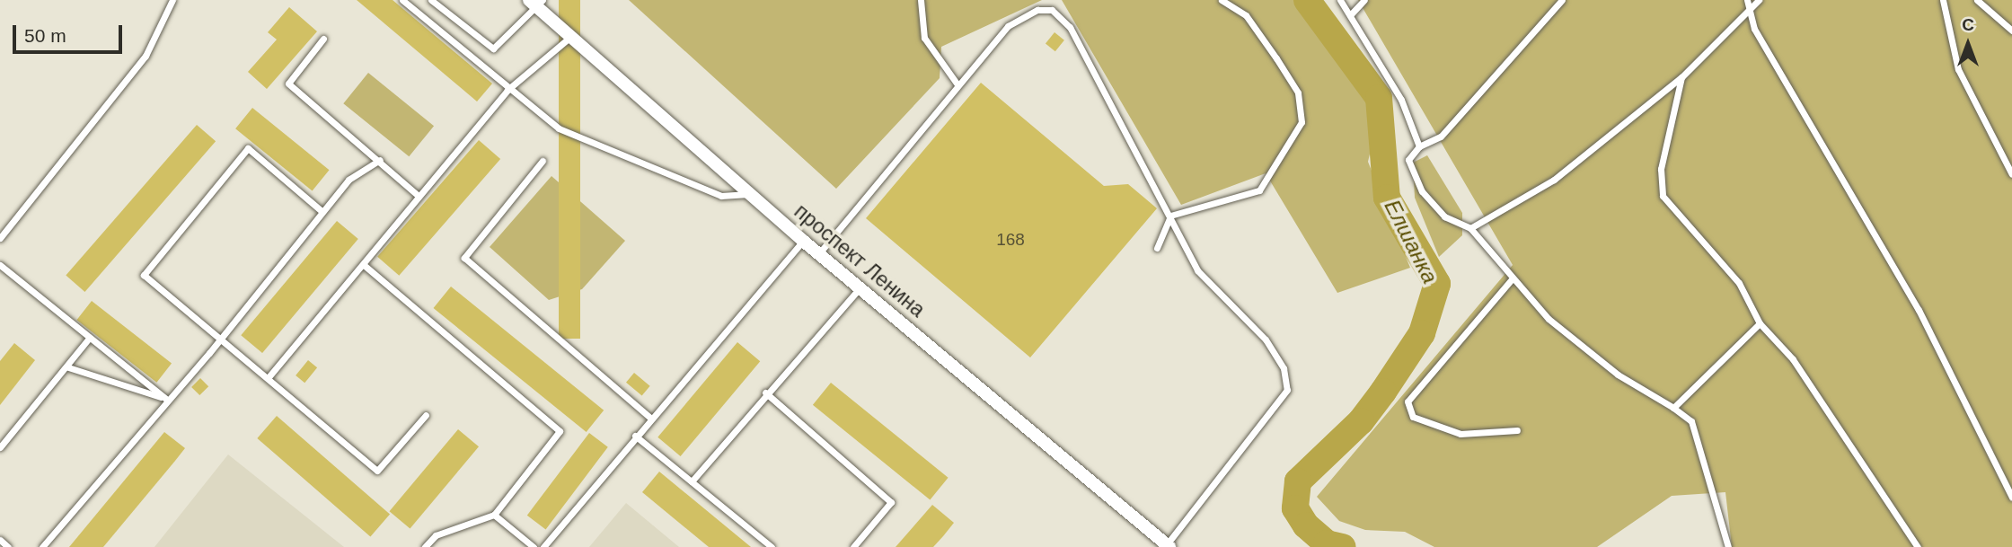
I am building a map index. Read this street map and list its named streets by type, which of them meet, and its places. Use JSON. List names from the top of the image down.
{
  "streets": {
    "street": ["проспект Ленина"]
  },
  "water": ["Елшанка"],
  "house_numbers": ["168"],
  "scale_bar": "50 m",
  "north": "top"
}
